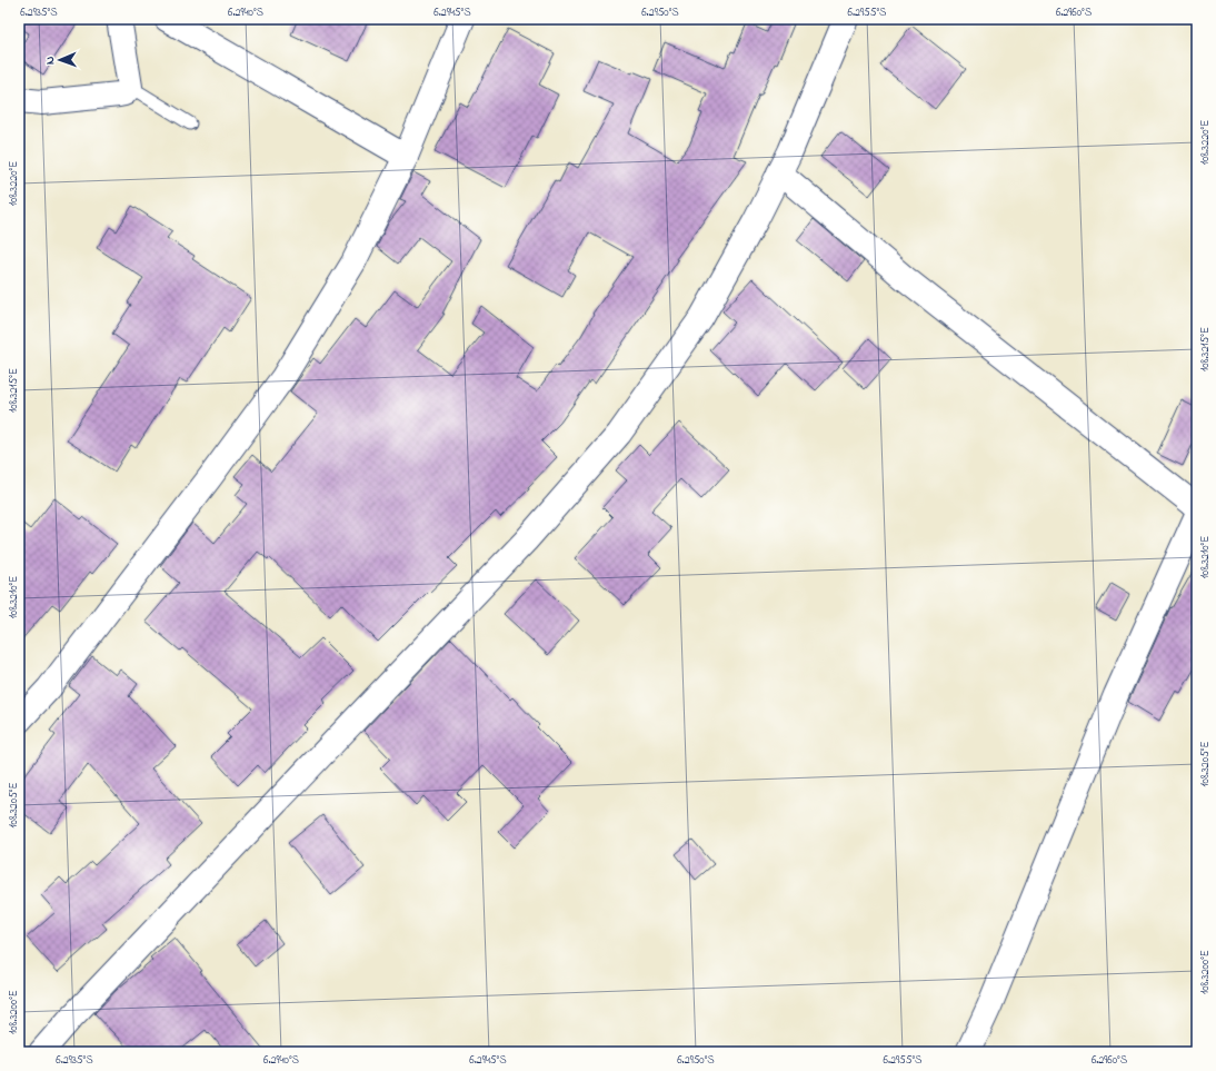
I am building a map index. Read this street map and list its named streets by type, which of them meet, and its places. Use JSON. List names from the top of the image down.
{
  "north": "left",
  "coordinates": [
    "6.2935°S",
    "6.2940°S",
    "6.2945°S",
    "6.2950°S",
    "6.2955°S",
    "6.2960°S",
    "108.3220°E",
    "108.3215°E",
    "108.3210°E",
    "108.3205°E",
    "108.3200°E"
  ]
}
